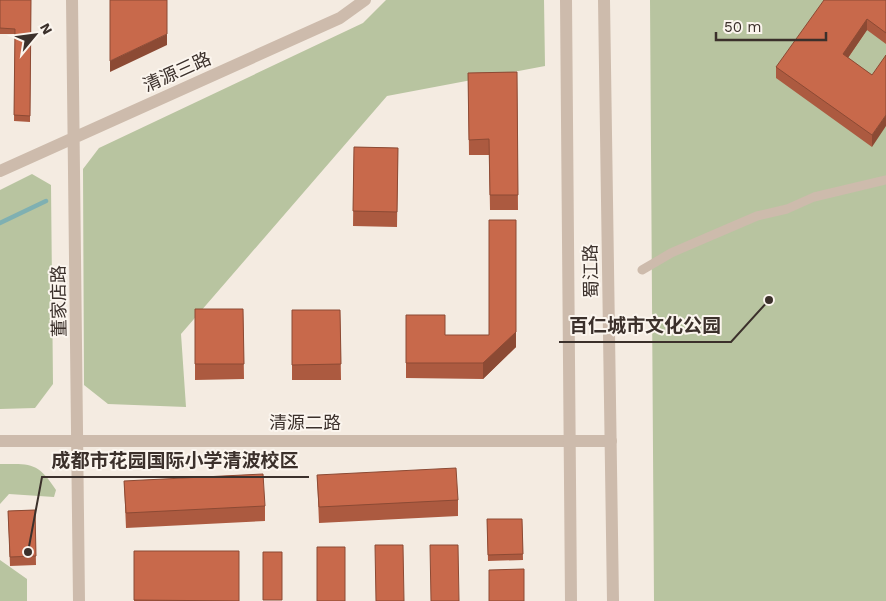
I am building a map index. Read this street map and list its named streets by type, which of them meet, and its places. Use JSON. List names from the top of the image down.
{
  "streets": {
    "street": [
      "清源三路",
      "蜀江路",
      "董家店路",
      "清源二路"
    ]
  },
  "crossings": [
    ["清源三路", "董家店路"],
    ["蜀江路", "清源二路"],
    ["董家店路", "清源二路"]
  ],
  "places": ["百仁城市文化公园", "成都市花园国际小学清波校区"],
  "scale_bar": "50 m",
  "north": "top right"
}
